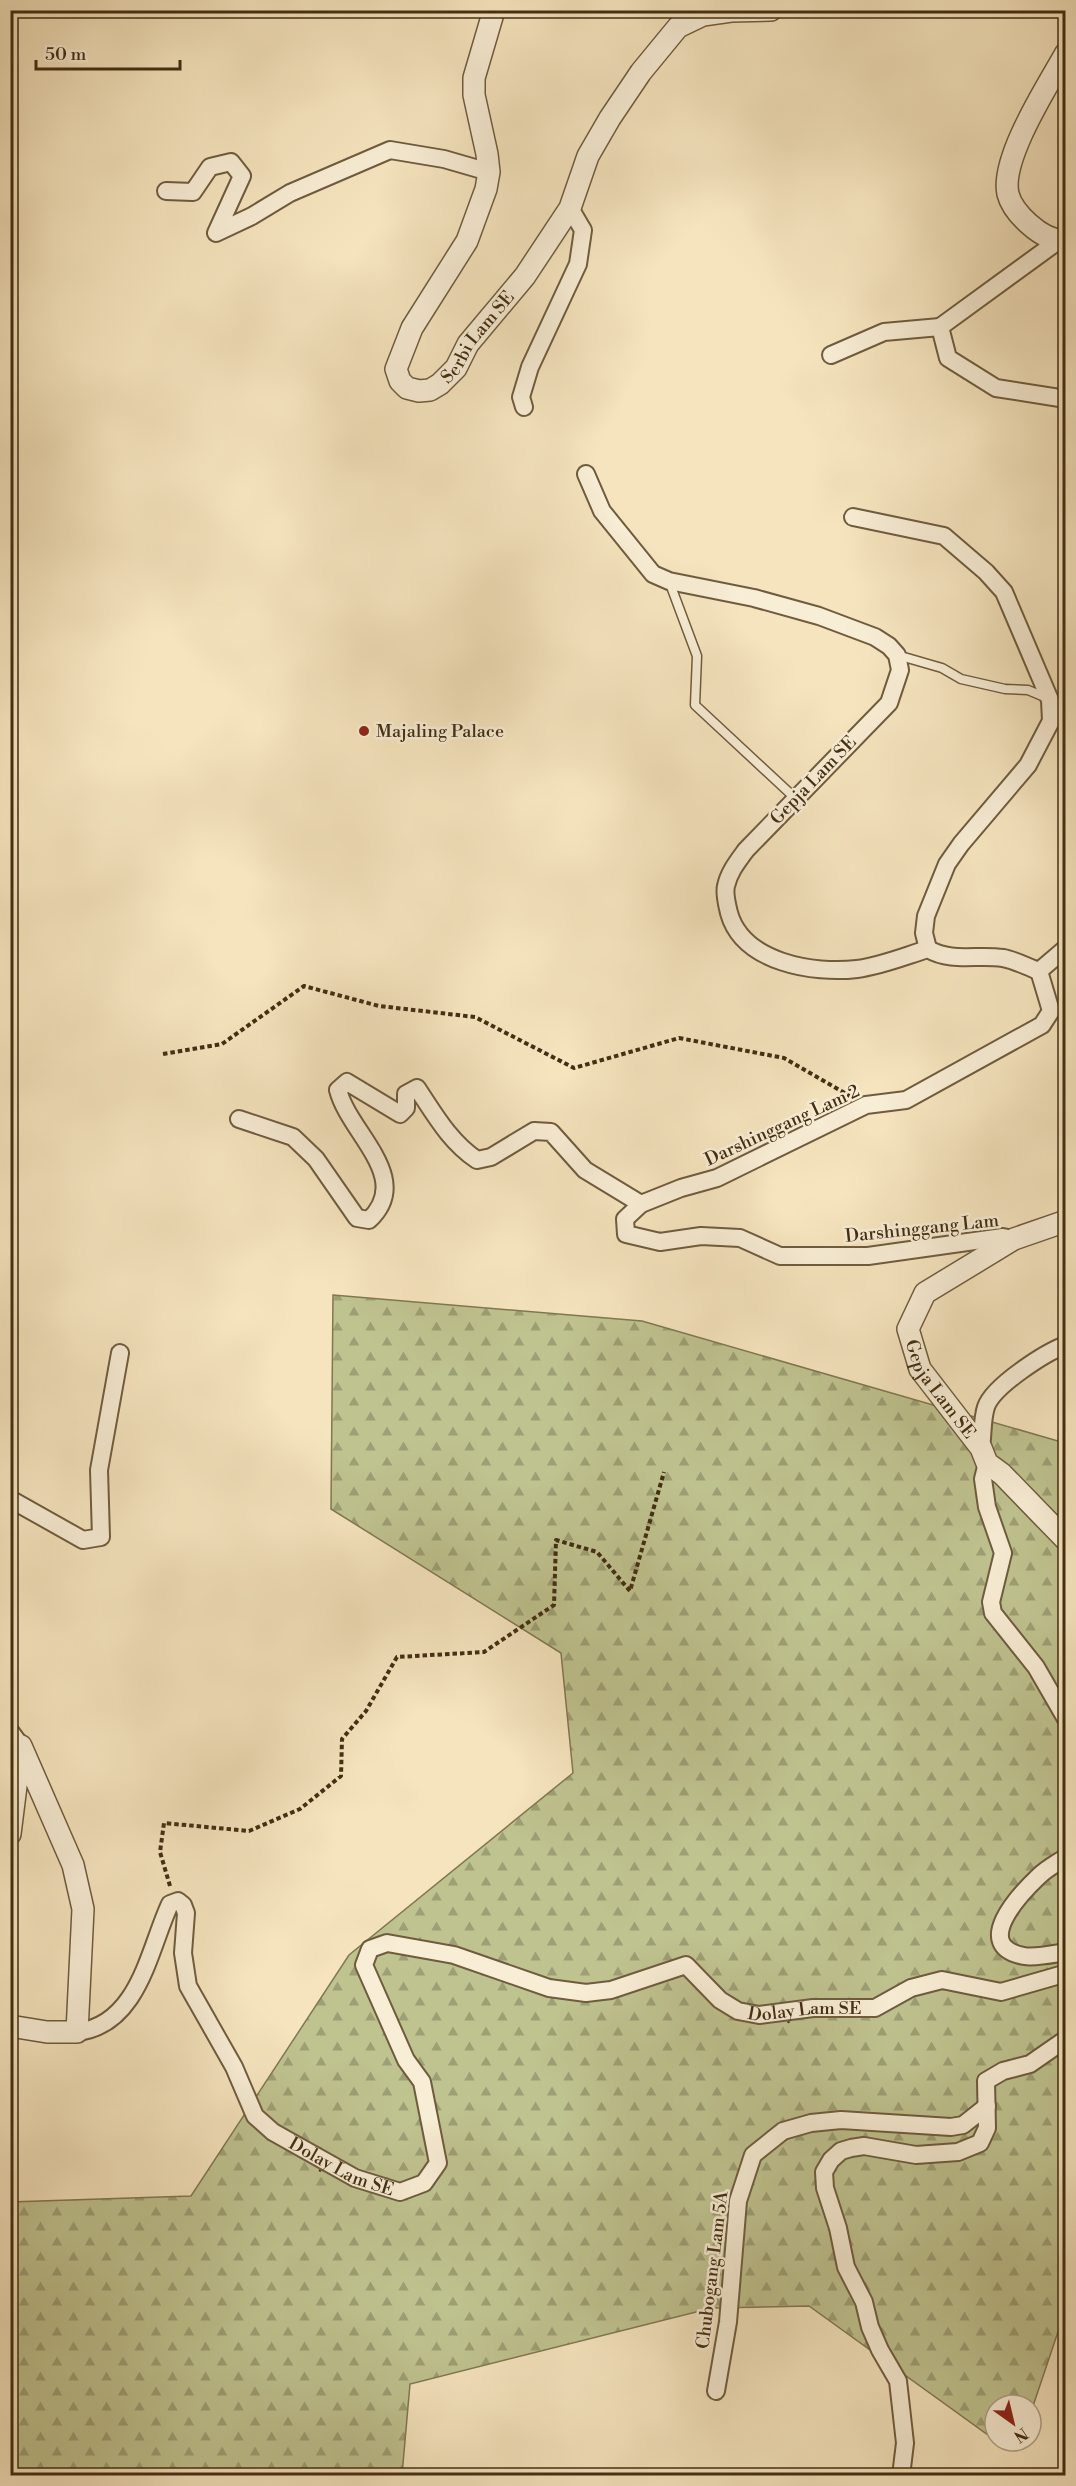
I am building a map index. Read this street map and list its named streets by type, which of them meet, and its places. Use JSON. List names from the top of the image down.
{
  "streets": {
    "street": [
      "Serbi Lam SE",
      "Gepja Lam SE",
      "Darshinggang Lam 2",
      "Darshinggang Lam",
      "Dolay Lam SE",
      "Chubogang Lam 5A"
    ]
  },
  "crossings": [
    ["Gepja Lam SE", "Darshinggang Lam"],
    ["Darshinggang Lam 2", "Darshinggang Lam"]
  ],
  "places": ["Majaling Palace"],
  "scale_bar": "50 m",
  "north": "bottom right"
}
